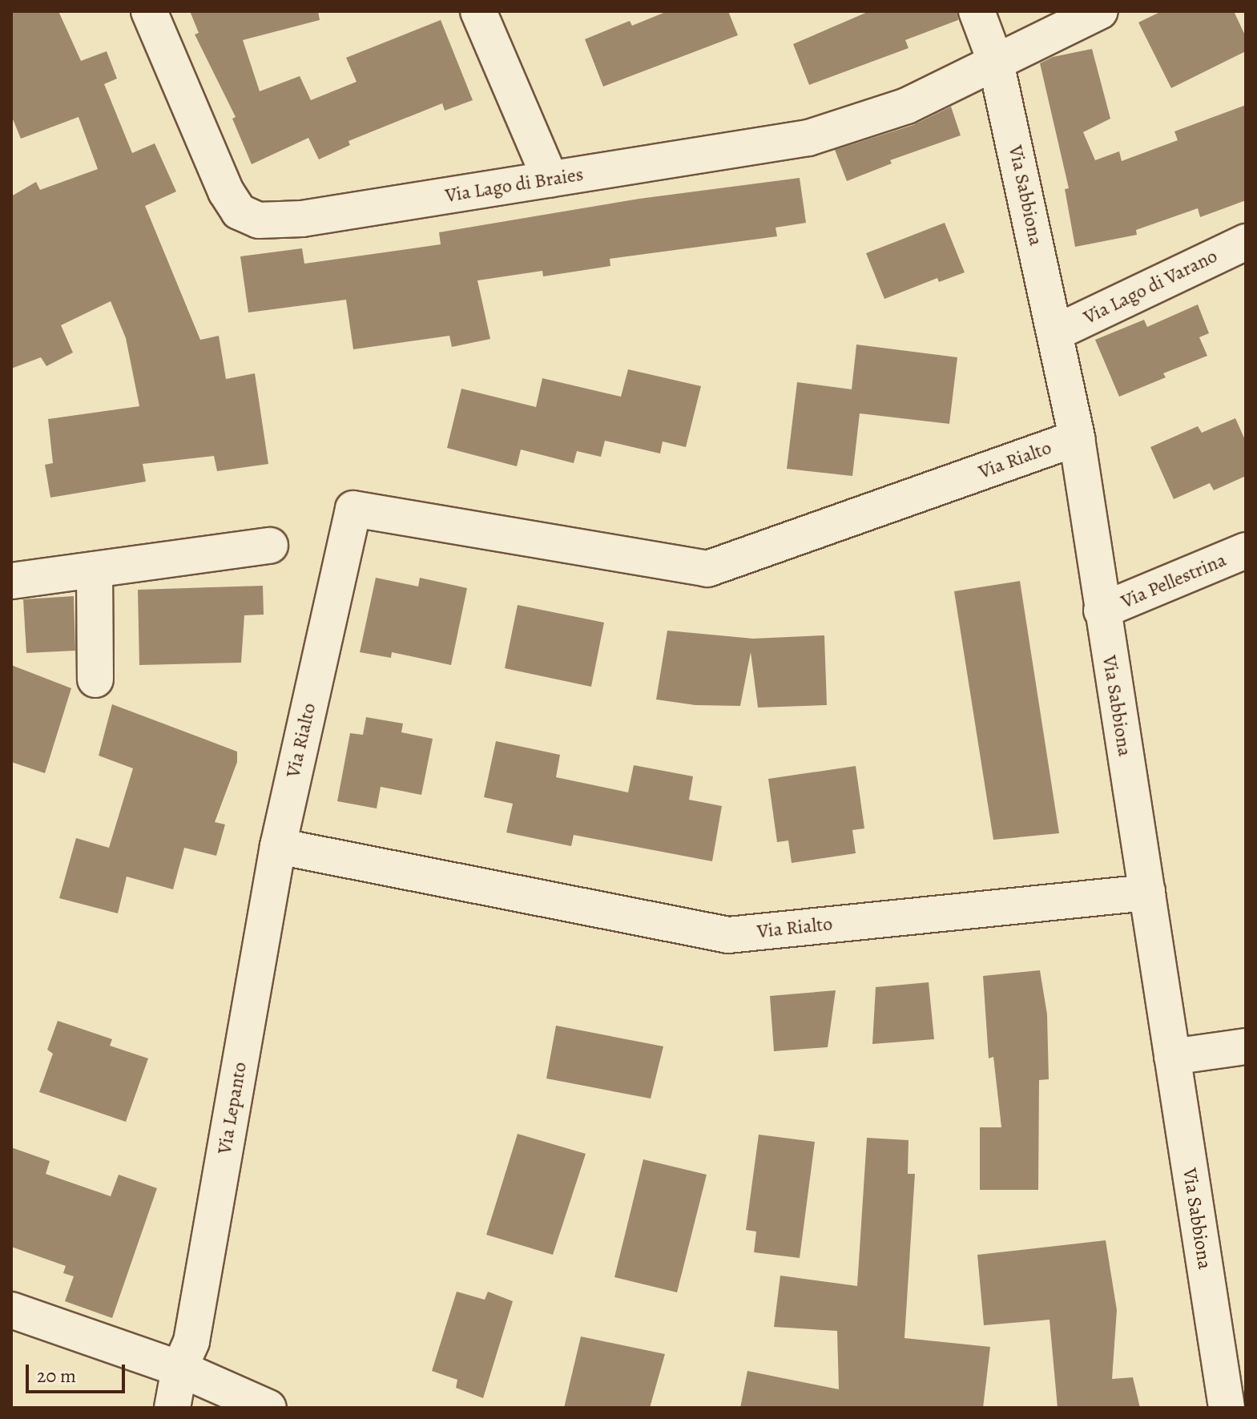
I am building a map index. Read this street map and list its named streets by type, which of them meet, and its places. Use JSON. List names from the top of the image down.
{
  "streets": {
    "street": [
      "Via Lago di Braies",
      "Via Sabbiona",
      "Via Lago di Varano",
      "Via Rialto",
      "Via Pellestrina",
      "Via Lepanto"
    ]
  },
  "crossings": [
    ["Via Lago di Braies", "Via Sabbiona"],
    ["Via Sabbiona", "Via Lago di Varano"],
    ["Via Sabbiona", "Via Rialto"],
    ["Via Sabbiona", "Via Pellestrina"],
    ["Via Rialto", "Via Lepanto"]
  ],
  "scale_bar": "20 m"
}
